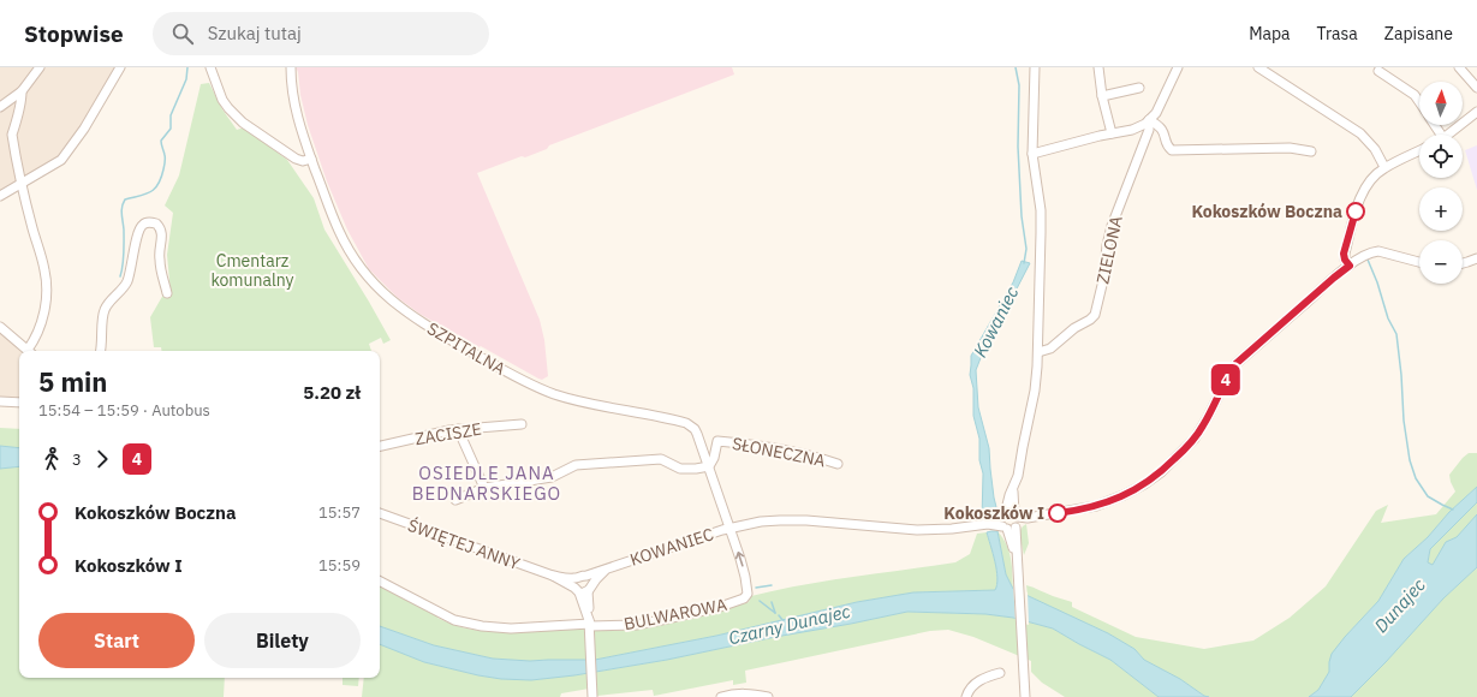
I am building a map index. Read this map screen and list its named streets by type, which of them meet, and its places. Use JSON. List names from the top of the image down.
{
  "streets": {
    "street": [
      "ZIELONA",
      "SZPITALNA",
      "ZACISZE",
      "SŁONECZNA",
      "ŚWIĘTEJ ANNY",
      "KOWANIEC",
      "BULWAROWA"
    ]
  },
  "crossings": [
    ["SZPITALNA", "SŁONECZNA"],
    ["SZPITALNA", "KOWANIEC"],
    ["SZPITALNA", "BULWAROWA"],
    ["ŚWIĘTEJ ANNY", "KOWANIEC"],
    ["KOWANIEC", "BULWAROWA"]
  ],
  "districts": ["OSIEDLE JANA BEDNARSKIEGO"],
  "water": ["Kowaniec", "Dunajec", "Czarny Dunajec"],
  "parks": ["Cmentarz komunalny"],
  "places": ["Kokoszków Boczna", "Kokoszków I"],
  "lines": ["bus line 4"],
  "north": "top",
  "page": {
    "header": "Stopwise",
    "search": "Szukaj tutaj",
    "nav": ["Mapa", "Trasa", "Zapisane"],
    "on_map": "4",
    "map_buttons": ["+", "−"],
    "heading": ["5 min", "15:54 – 15:59 · Autobus", "5.20 zł"],
    "legs": ["3", "4"],
    "list": [
      {
        "name": "Kokoszków Boczna",
        "value": "15:57"
      },
      {
        "name": "Kokoszków I",
        "value": "15:59"
      }
    ],
    "buttons": ["Start", "Bilety"]
  }
}
